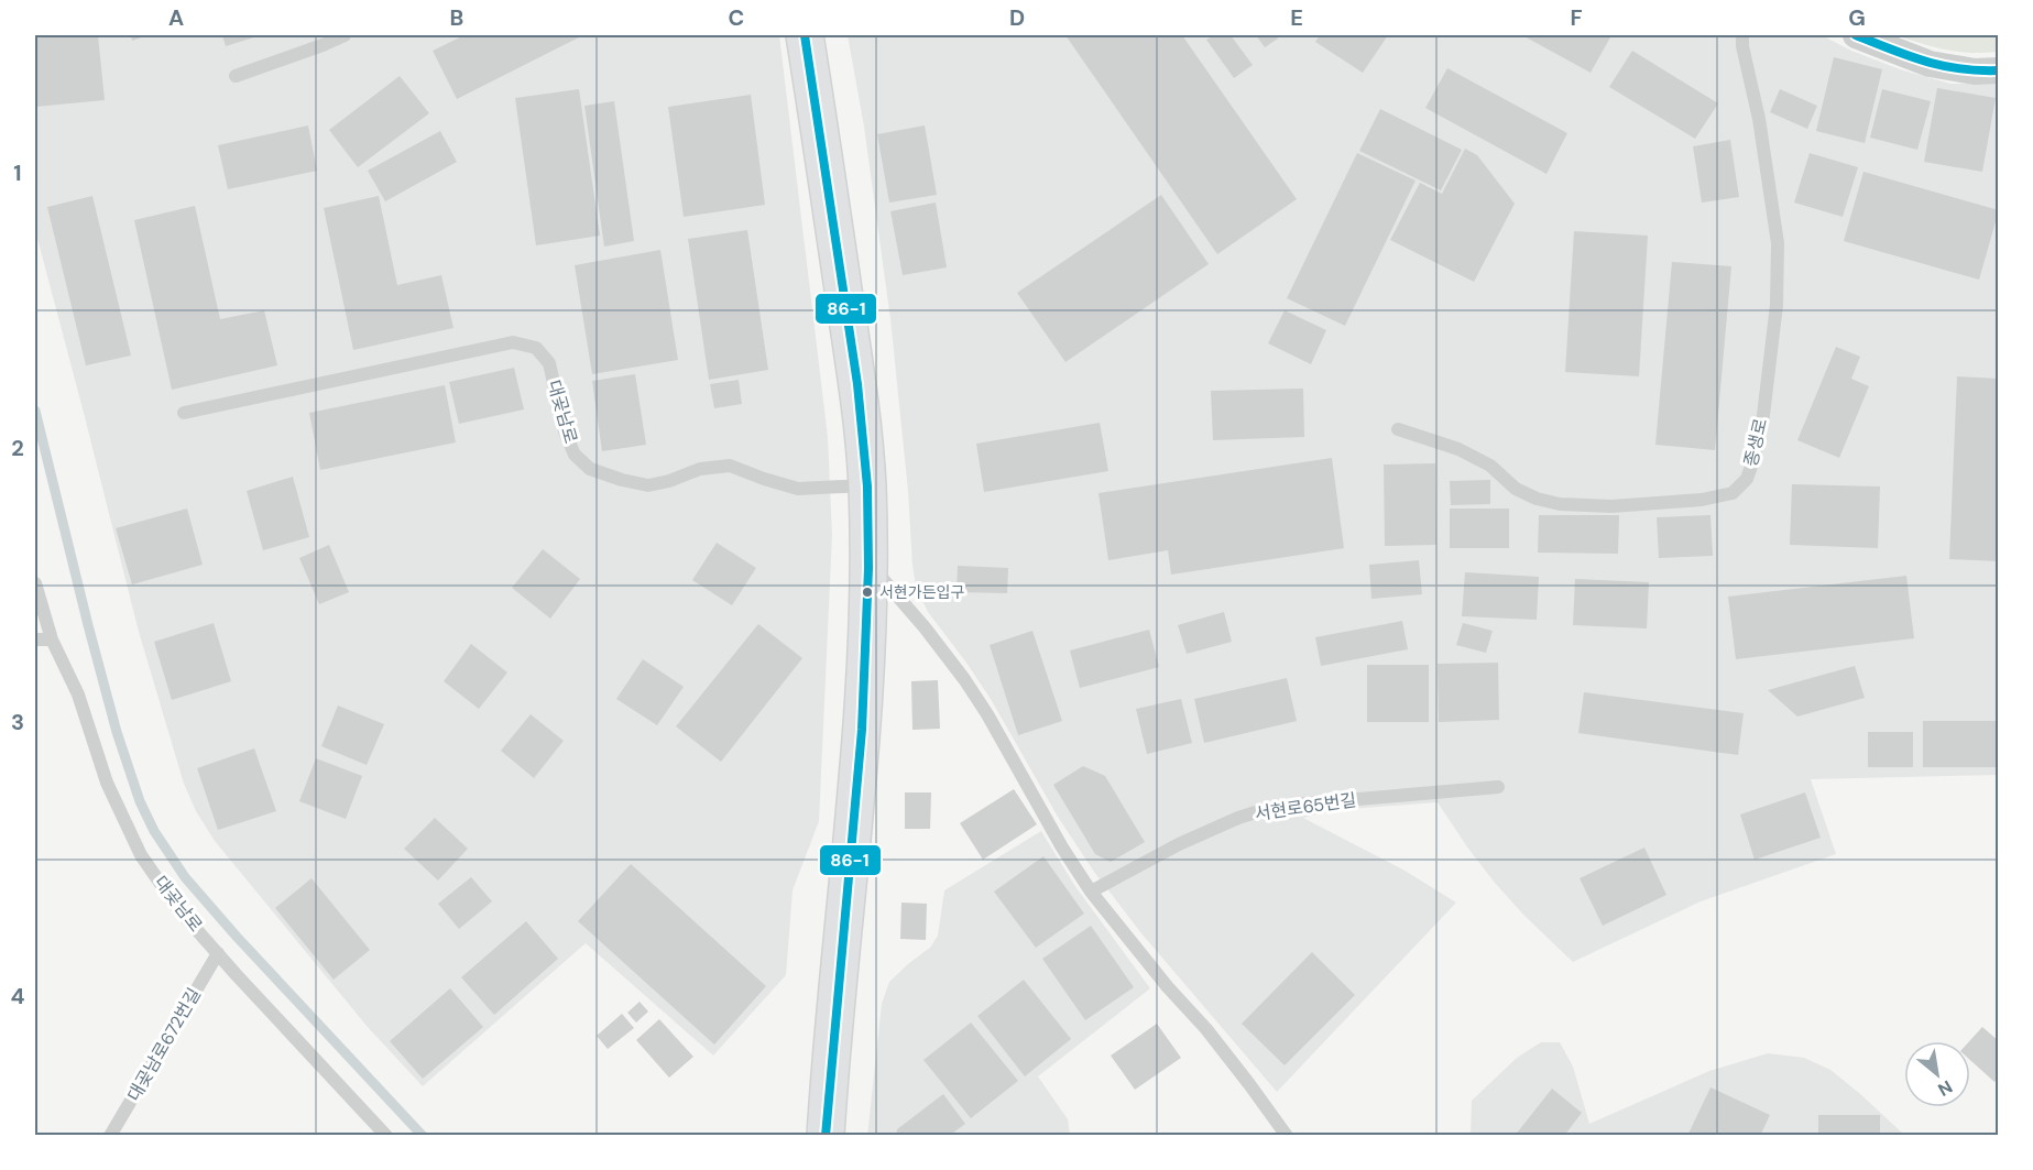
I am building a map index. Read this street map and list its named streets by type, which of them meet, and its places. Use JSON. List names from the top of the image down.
{
  "streets": {
    "lane": [
      "대곶남로",
      "종생로",
      "서현로65번길",
      "대곶남로672번길"
    ]
  },
  "crossings": [
    ["대곶남로", "대곶남로672번길"]
  ],
  "places": ["서현가든입구"],
  "lines": ["transit line 86-1"],
  "north": "bottom right",
  "grid": {
    "columns": [
      "A",
      "B",
      "C",
      "D",
      "E",
      "F",
      "G"
    ],
    "rows": [
      "1",
      "2",
      "3",
      "4"
    ]
  }
}
